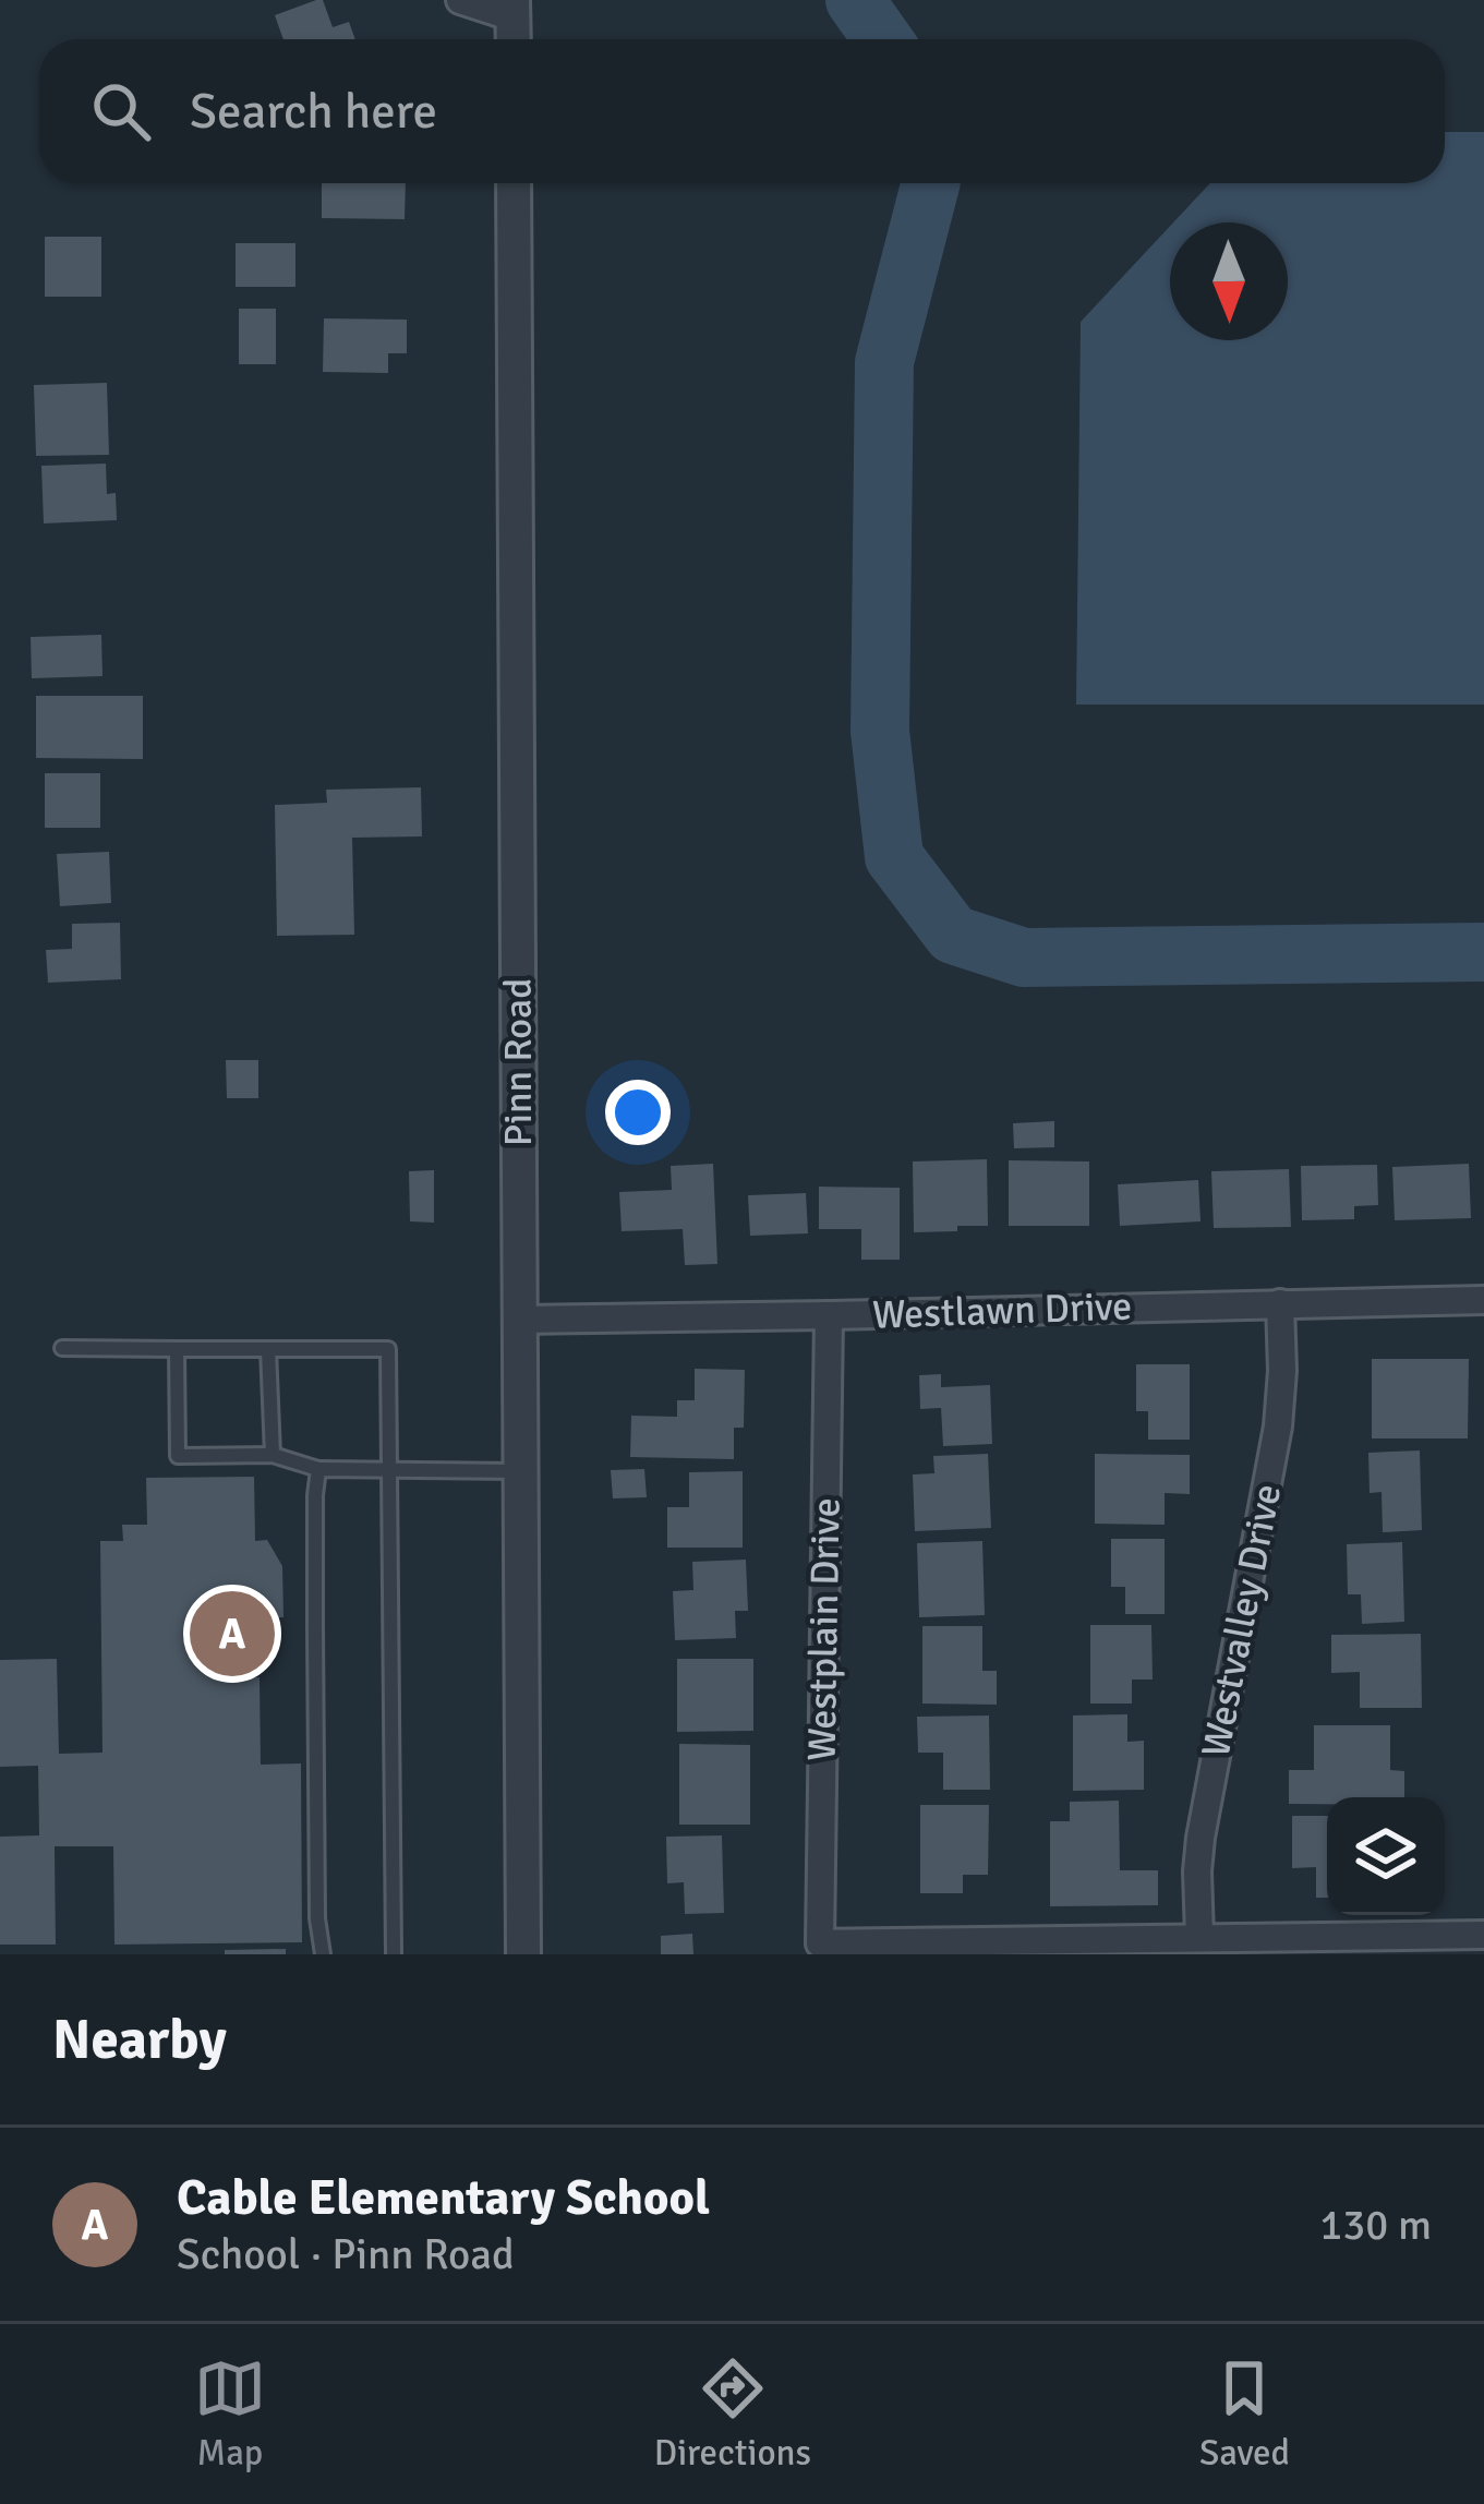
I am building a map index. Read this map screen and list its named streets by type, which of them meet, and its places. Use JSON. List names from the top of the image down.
{
  "streets": {
    "street": [
      "Pinn Road",
      "Westlawn Drive",
      "Westvalley Drive",
      "Westplain Drive"
    ]
  },
  "crossings": [
    ["Pinn Road", "Westlawn Drive"],
    ["Westlawn Drive", "Westvalley Drive"],
    ["Westlawn Drive", "Westplain Drive"],
    ["Westvalley Drive", "Westplain Drive"]
  ],
  "north": "bottom",
  "page": {
    "search": "Search here",
    "pins": "A",
    "heading": "Nearby",
    "list": [
      {
        "mark": "A",
        "name": "Cable Elementary School",
        "note": "School · Pinn Road",
        "value": "130 m"
      }
    ],
    "nav": ["Map", "Directions", "Saved"]
  }
}
